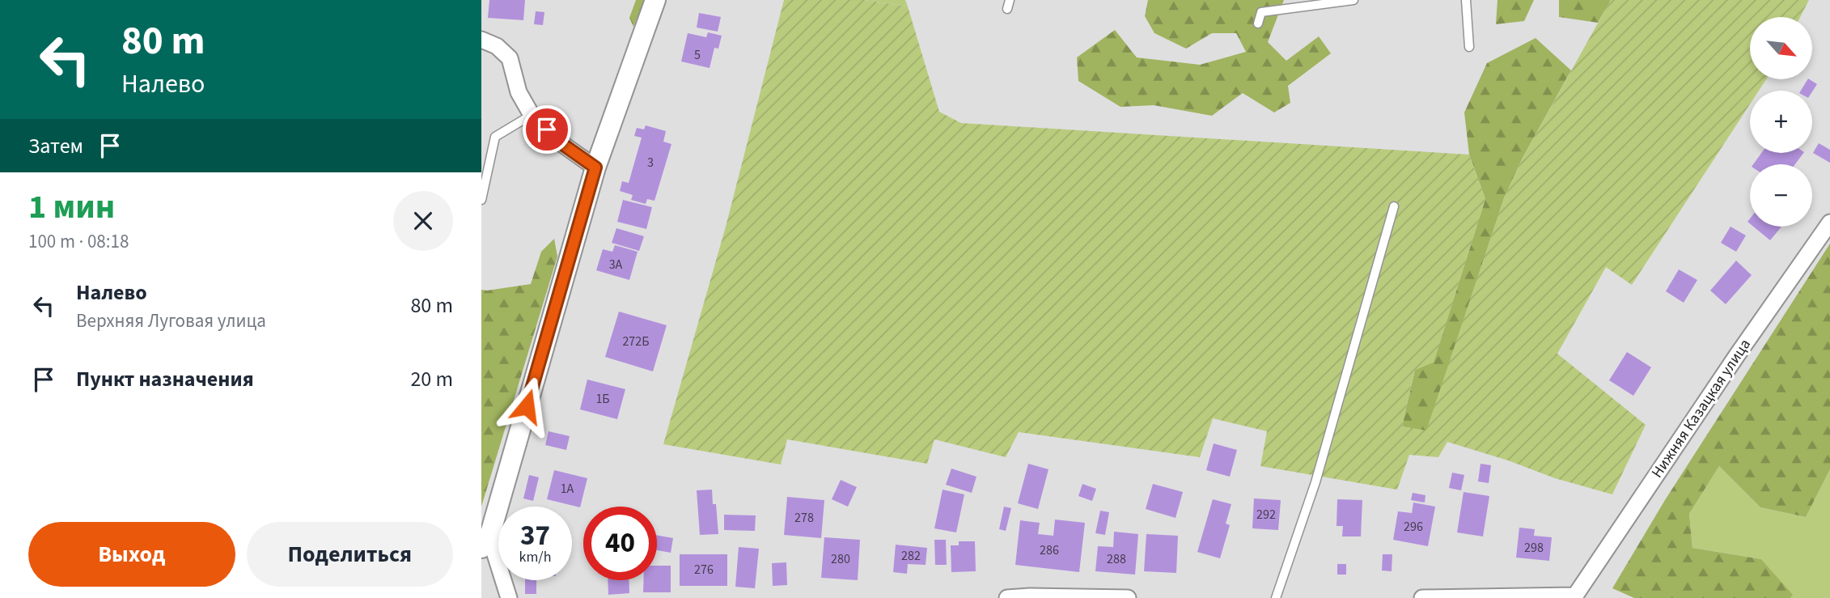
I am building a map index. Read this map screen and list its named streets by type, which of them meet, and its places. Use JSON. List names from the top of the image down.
{
  "streets": {
    "street": ["Нижняя Казацкая улица"]
  },
  "house_numbers": [
    "5",
    "3",
    "3А",
    "272Б",
    "1Б",
    "1А",
    "292",
    "278",
    "296",
    "298",
    "286",
    "282",
    "280",
    "288",
    "276"
  ],
  "north": "bottom right",
  "page": {
    "turn": ["80 m", "Налево"],
    "map_buttons": ["+", "−"],
    "then": "Затем",
    "heading": ["1 мин", "100 m · 08:18"],
    "list": [
      {
        "name": "Налево",
        "note": "Верхняя Луговая улица",
        "value": "80 m"
      },
      {
        "name": "Пункт назначения",
        "value": "20 m"
      }
    ],
    "speed": "37 km/h",
    "limit": "40",
    "buttons": ["Выход", "Поделиться"]
  }
}
